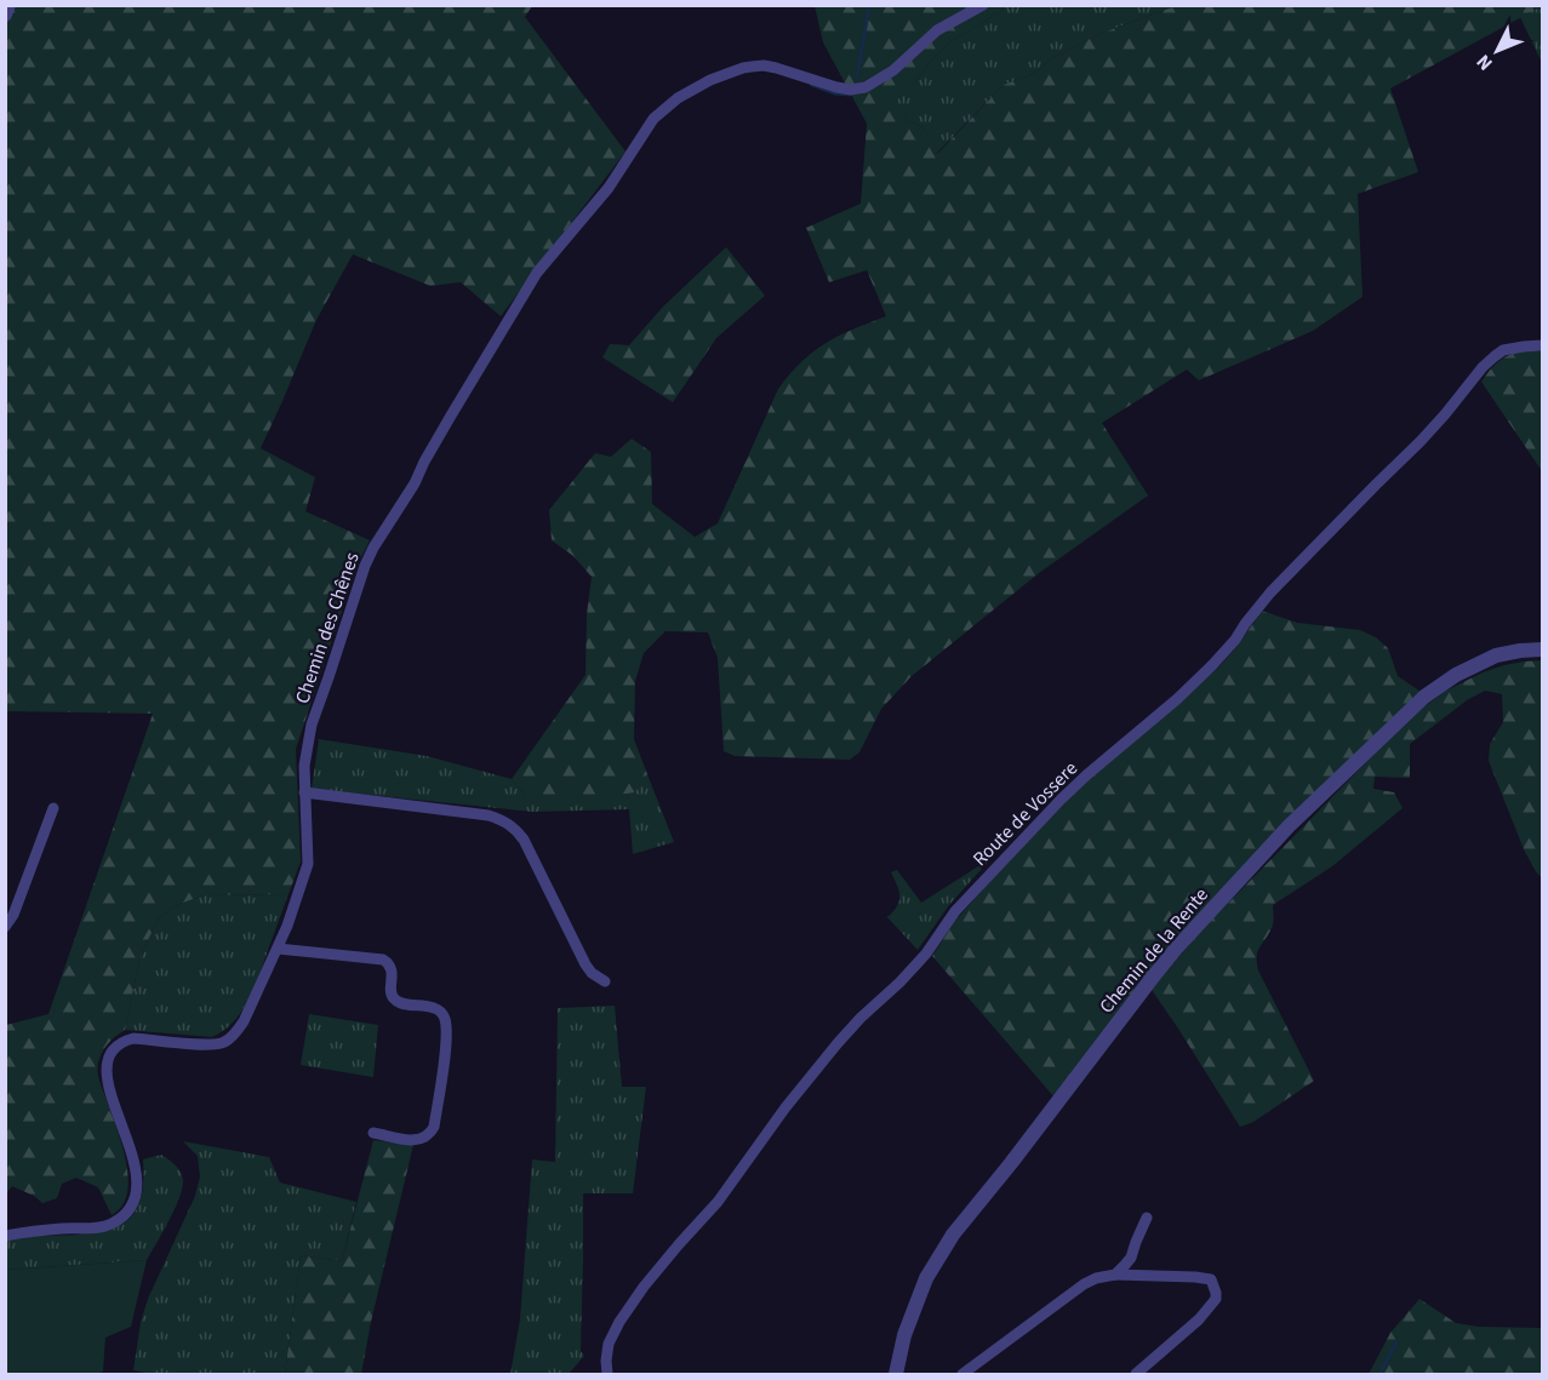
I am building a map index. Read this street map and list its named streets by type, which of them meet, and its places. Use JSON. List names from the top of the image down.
{
  "streets": {
    "street": ["Chemin des Chênes", "Route de Vossere", "Chemin de la Rente"]
  },
  "north": "bottom left"
}
